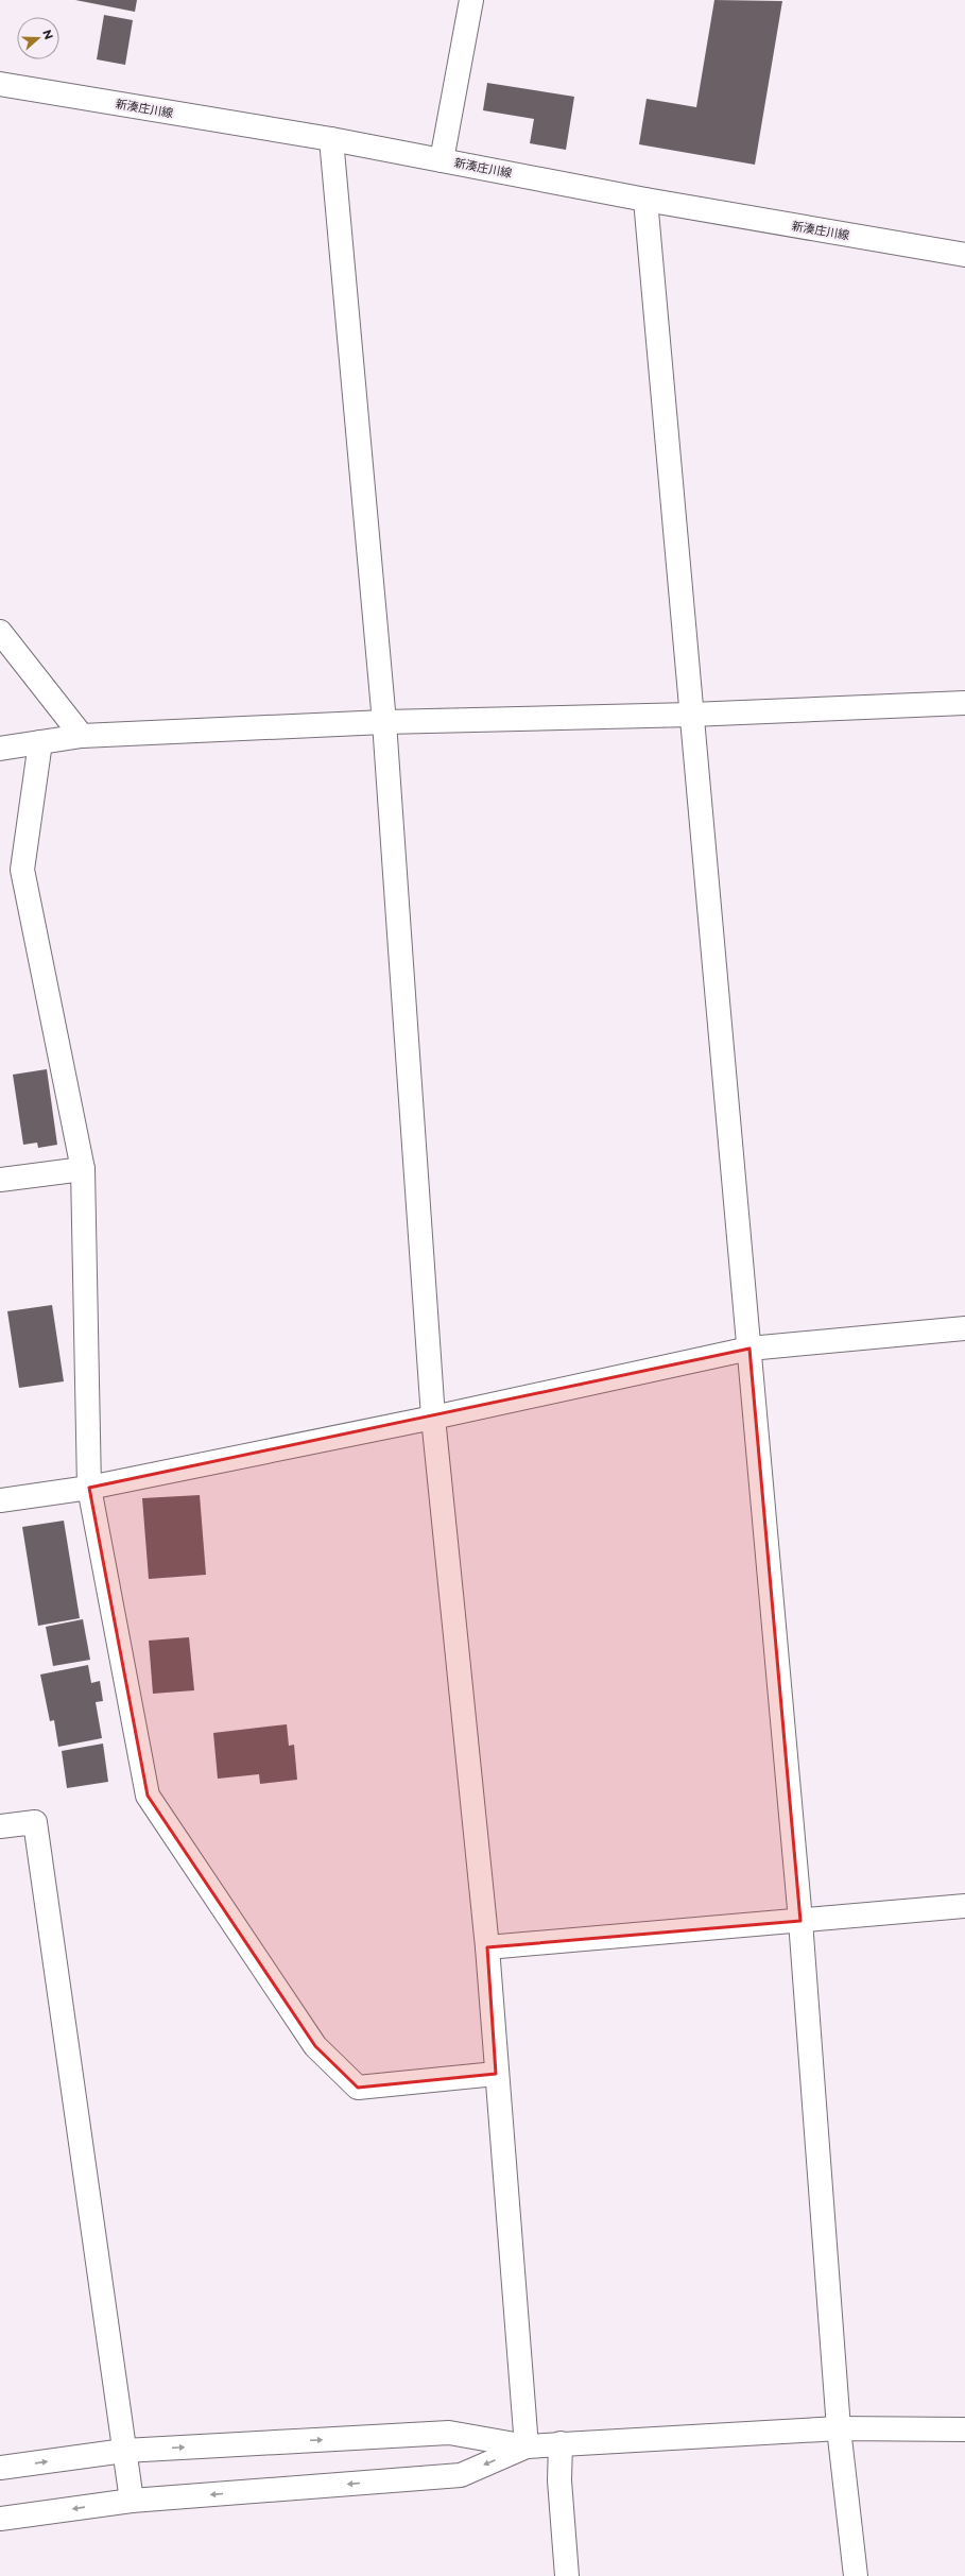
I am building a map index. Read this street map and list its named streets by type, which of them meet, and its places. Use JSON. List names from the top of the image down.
{
  "streets": {
    "street": ["新湊庄川線"]
  },
  "north": "right"
}
